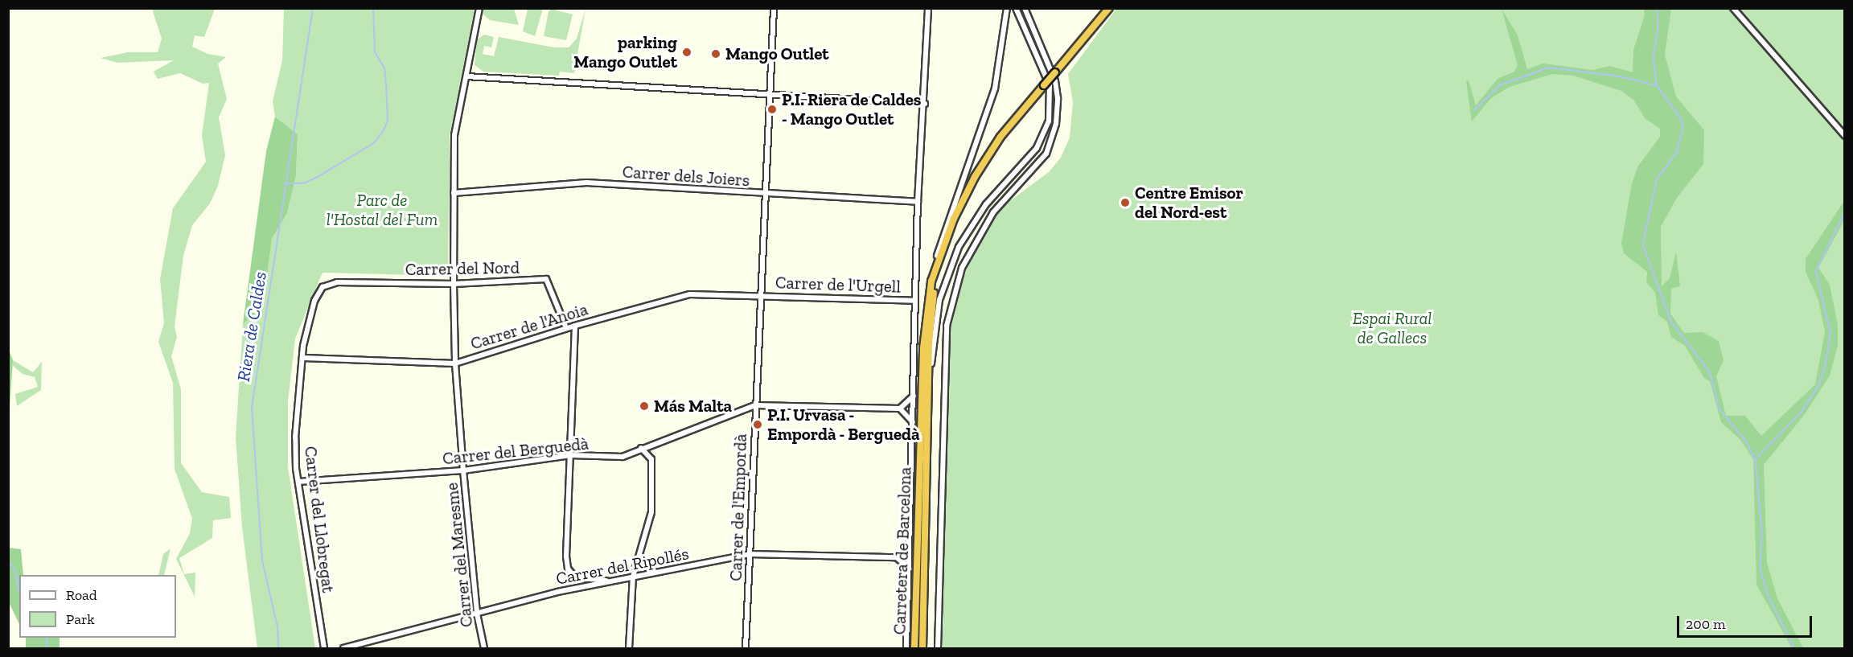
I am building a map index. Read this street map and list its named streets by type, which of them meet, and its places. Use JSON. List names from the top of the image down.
{
  "streets": {
    "highway": ["Carretera de Barcelona"],
    "street": [
      "Carrer dels Joiers",
      "Carrer del Nord",
      "Carrer de l'Urgell",
      "Carrer de l'Anoia",
      "Carrer del Berguedà",
      "Carrer de l'Empordà",
      "Carrer del Llobregat",
      "Carrer del Maresme",
      "Carrer del Ripollés"
    ]
  },
  "crossings": [
    ["Carrer dels Joiers", "Carrer de l'Empordà"],
    ["Carrer dels Joiers", "Carrer del Maresme"],
    ["Carrer del Nord", "Carrer de l'Anoia"],
    ["Carrer del Nord", "Carrer del Llobregat"],
    ["Carrer del Nord", "Carrer del Maresme"],
    ["Carrer de l'Urgell", "Carrer de l'Anoia"],
    ["Carrer de l'Urgell", "Carrer de l'Empordà"],
    ["Carrer de l'Urgell", "Carrer del Ripollés"],
    ["Carrer de l'Anoia", "Carrer de l'Empordà"],
    ["Carrer de l'Anoia", "Carrer del Llobregat"],
    ["Carrer de l'Anoia", "Carrer del Maresme"],
    ["Carrer del Berguedà", "Carrer de l'Empordà"],
    ["Carrer del Berguedà", "Carrer del Llobregat"],
    ["Carrer del Berguedà", "Carrer del Maresme"],
    ["Carrer de l'Empordà", "Carrer del Ripollés"],
    ["Carrer del Maresme", "Carrer del Ripollés"]
  ],
  "water": ["Riera de Caldes"],
  "parks": ["Parc de l'Hostal del Fum", "Espai Rural de Gallecs"],
  "places": [
    "parking Mango Outlet",
    "Mango Outlet",
    "P.I. Riera de Caldes - Mango Outlet",
    "Centre Emisor del Nord-est",
    "Más Malta",
    "P.I. Urvasa - Empordà - Berguedà"
  ],
  "legend": ["Road", "Park"],
  "scale_bar": "200 m"
}
